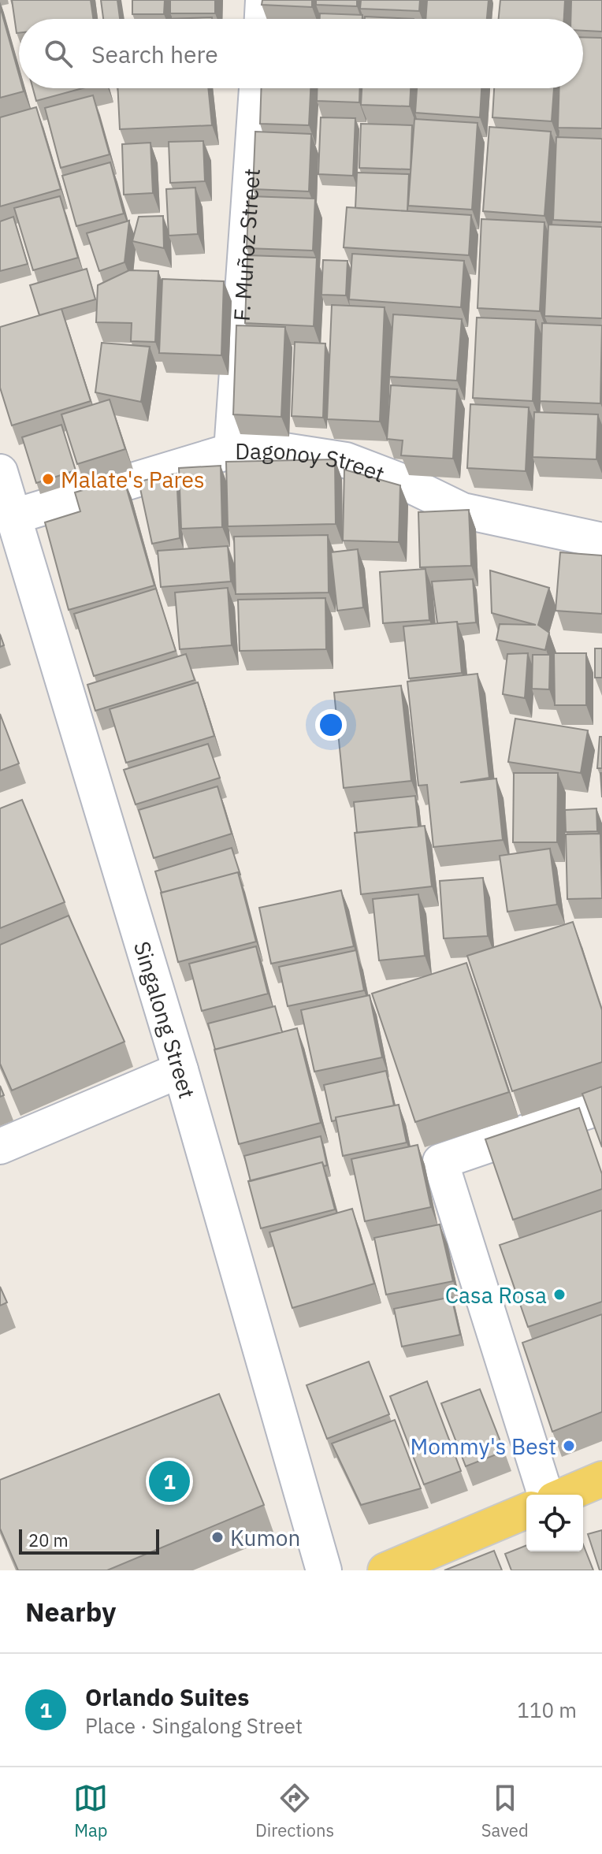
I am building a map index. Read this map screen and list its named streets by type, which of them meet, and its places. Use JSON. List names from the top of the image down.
{
  "streets": {
    "street": ["F. Muñoz Street", "Dagonoy Street", "Singalong Street"]
  },
  "crossings": [
    ["F. Muñoz Street", "Dagonoy Street"],
    ["Dagonoy Street", "Singalong Street"]
  ],
  "places": [
    "Malate's Pares",
    "Casa Rosa",
    "Mommy's Best",
    "Kumon"
  ],
  "scale_bar": "20 m",
  "page": {
    "search": "Search here",
    "pins": "1",
    "scale": "20 m",
    "heading": "Nearby",
    "list": [
      {
        "mark": "1",
        "name": "Orlando Suites",
        "note": "Place · Singalong Street",
        "value": "110 m"
      }
    ],
    "nav": ["Map", "Directions", "Saved"]
  }
}
